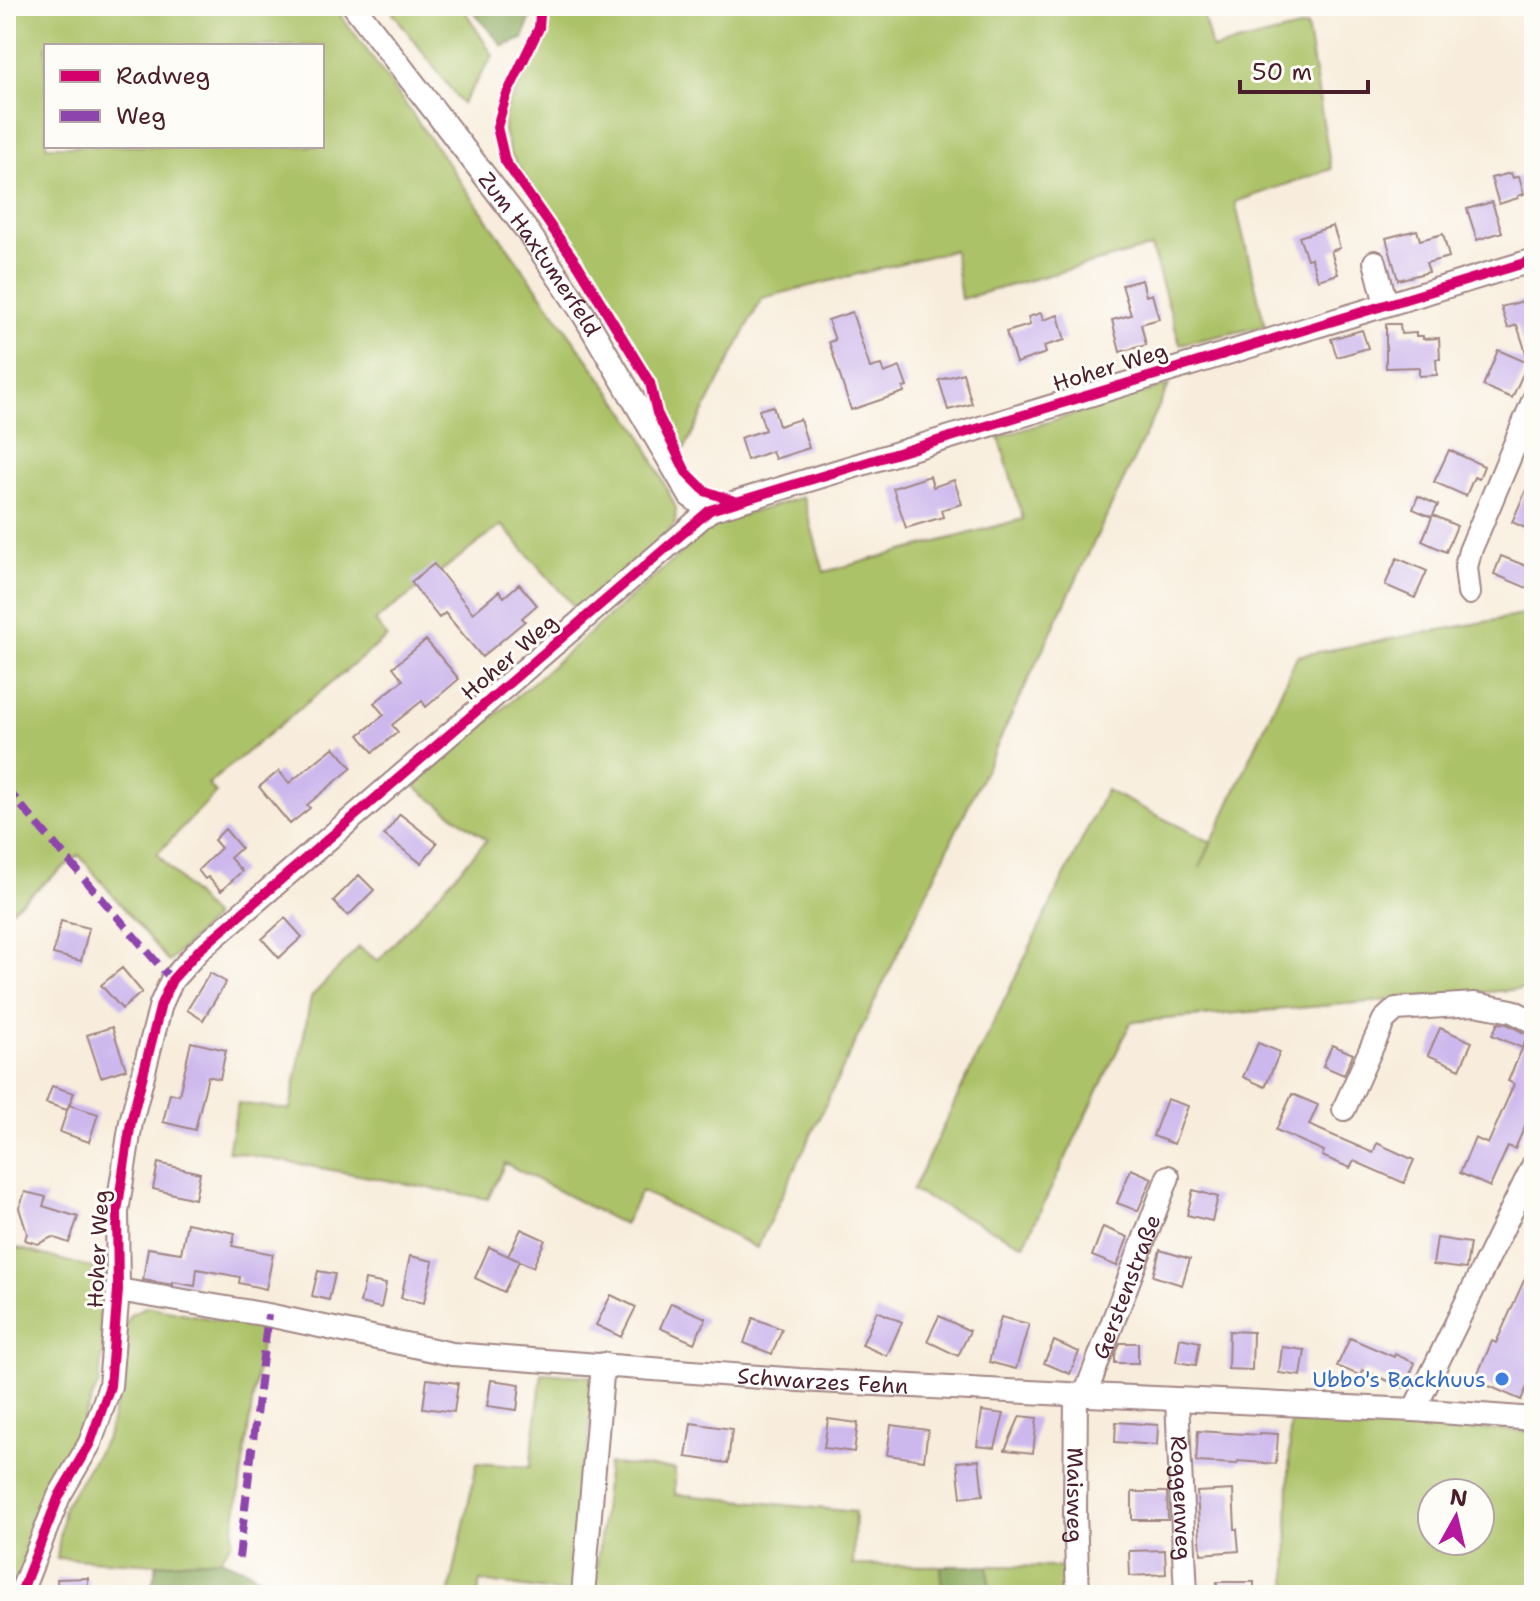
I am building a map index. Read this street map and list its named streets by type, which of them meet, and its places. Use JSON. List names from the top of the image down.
{
  "streets": {
    "street": [
      "Zum Haxtumerfeld",
      "Hoher Weg",
      "Gerstenstraße",
      "Schwarzes Fehn",
      "Maisweg",
      "Roggenweg"
    ]
  },
  "crossings": [
    ["Zum Haxtumerfeld", "Hoher Weg"],
    ["Hoher Weg", "Schwarzes Fehn"],
    ["Gerstenstraße", "Schwarzes Fehn"],
    ["Gerstenstraße", "Maisweg"],
    ["Schwarzes Fehn", "Maisweg"],
    ["Schwarzes Fehn", "Roggenweg"]
  ],
  "places": ["Ubbo's Backhuus"],
  "legend": ["Radweg", "Weg"],
  "scale_bar": "50 m",
  "north": "top"
}
